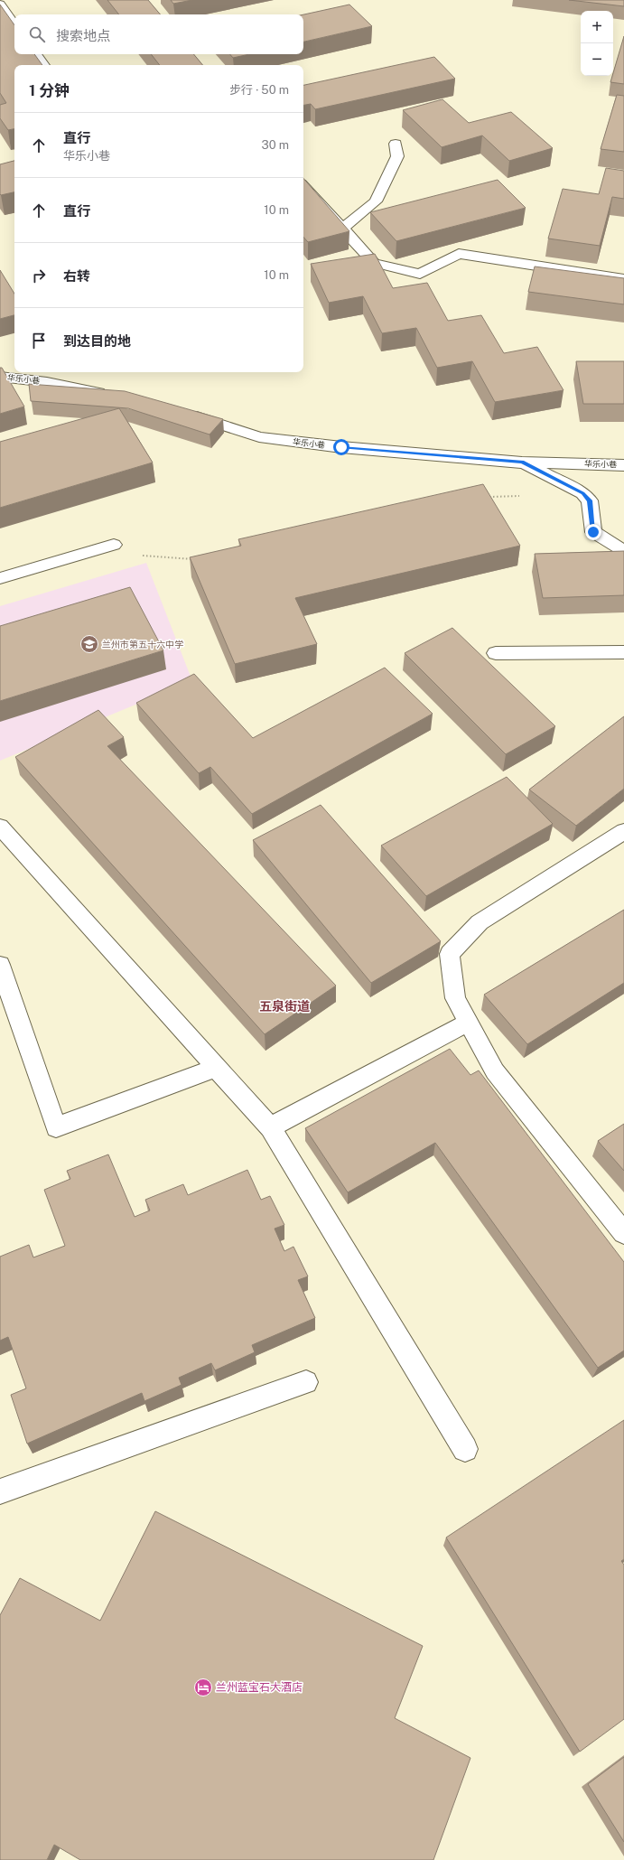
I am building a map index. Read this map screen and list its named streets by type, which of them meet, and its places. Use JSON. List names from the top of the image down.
{
  "streets": {
    "street": ["华乐小巷"]
  },
  "districts": ["五泉街道"],
  "places": {
    "school or university": ["兰州市第五十六中学"],
    "hotel": ["兰州蓝宝石大酒店"]
  },
  "page": {
    "map_buttons": ["+", "−"],
    "search": "搜索地点",
    "heading": ["1 分钟", "步行 · 50 m"],
    "list": [
      ["直行", "华乐小巷", "30 m"],
      ["直行", "10 m"],
      ["右转", "10 m"],
      "到达目的地"
    ]
  }
}
